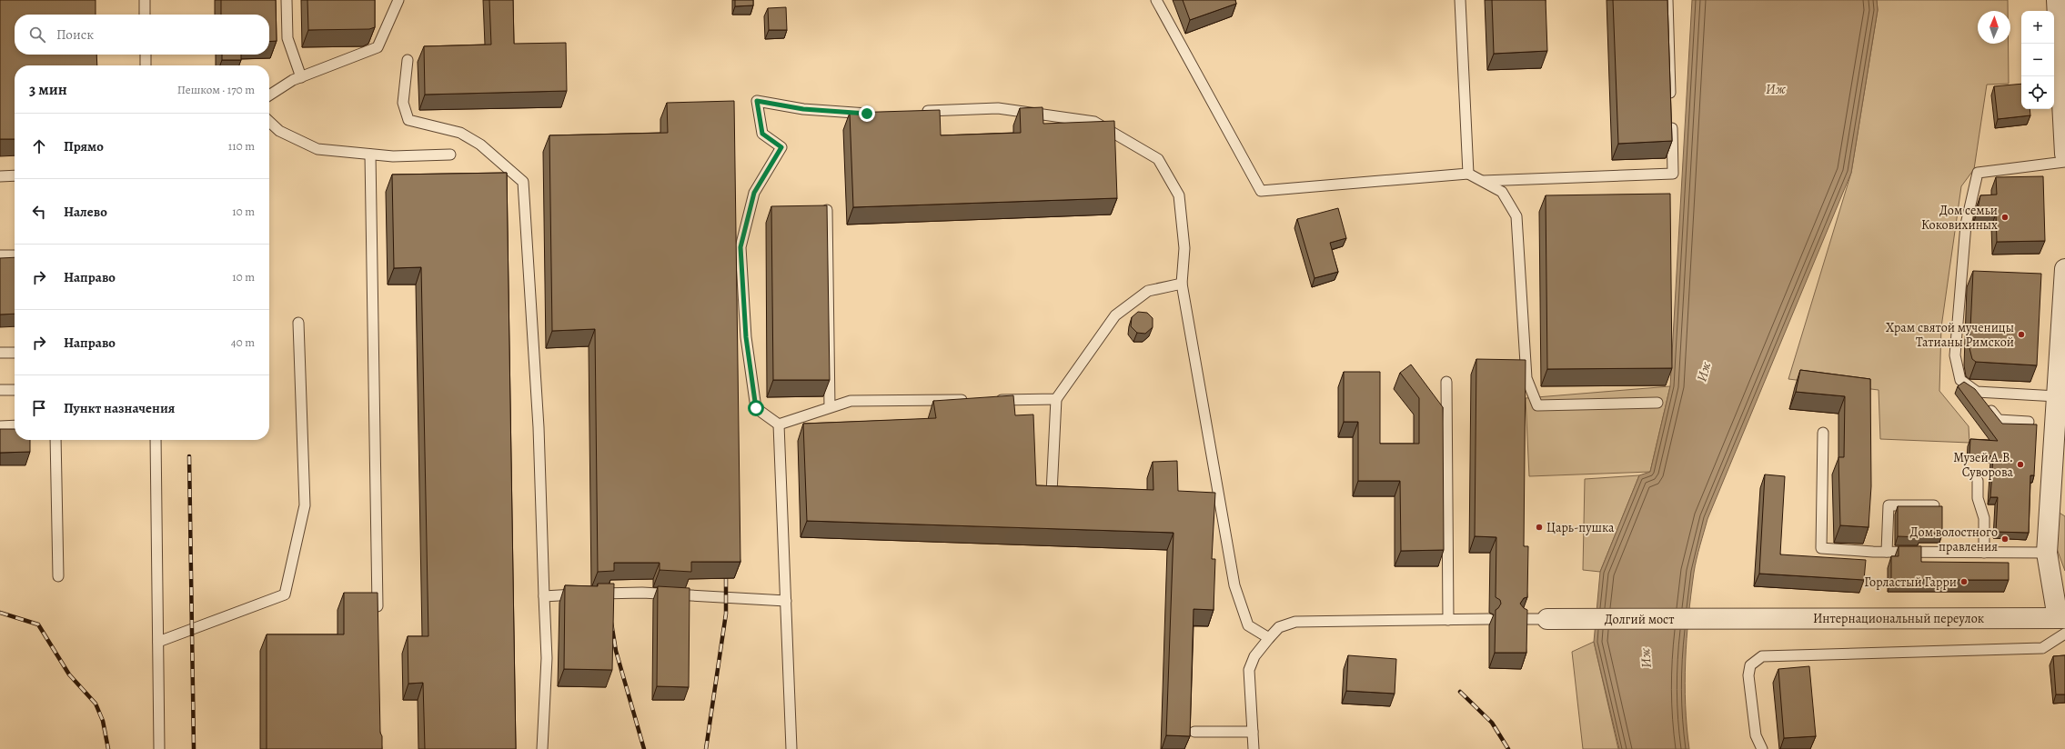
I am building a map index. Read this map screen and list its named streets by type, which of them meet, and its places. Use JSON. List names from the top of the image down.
{
  "streets": {
    "street": ["Интернациональный переулок", "Долгий мост"]
  },
  "crossings": [
    ["Интернациональный переулок", "Долгий мост"]
  ],
  "water": ["Иж"],
  "places": [
    "Дом семьи Коковихиных",
    "Храм святой мученицы Татианы Римской",
    "Музей А.В. Суворова",
    "Царь-пушка",
    "Дом волостного правления",
    "Горластый Гарри"
  ],
  "north": "top",
  "page": {
    "map_buttons": ["+", "−"],
    "search": "Поиск",
    "heading": ["3 мин", "Пешком · 170 m"],
    "list": [
      ["Прямо", "110 m"],
      ["Налево", "10 m"],
      ["Направо", "10 m"],
      ["Направо", "40 m"],
      "Пункт назначения"
    ]
  }
}
